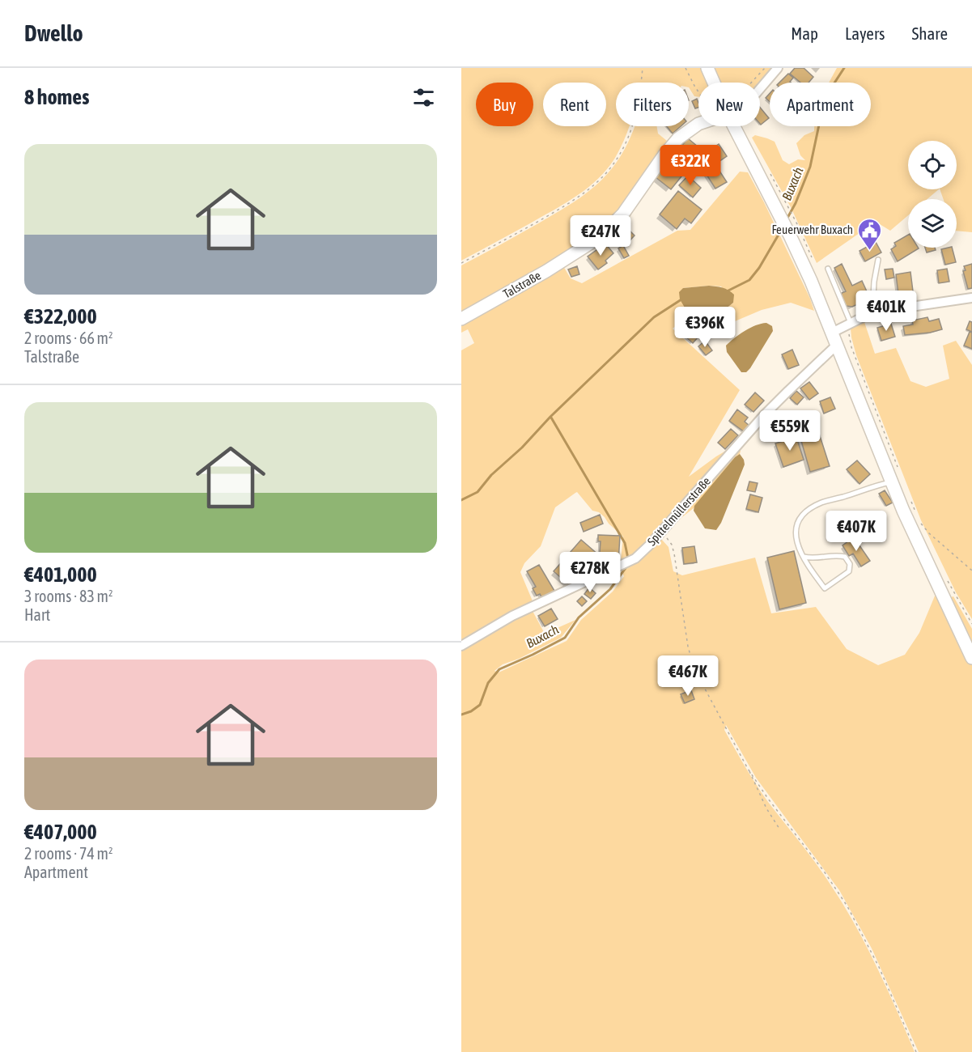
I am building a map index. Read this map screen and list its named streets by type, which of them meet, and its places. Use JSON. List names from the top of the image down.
{
  "streets": {
    "main road": ["Talstraße"],
    "street": ["Spittelmüllerstraße"]
  },
  "water": ["Buxach"],
  "places": {
    "public building": ["Feuerwehr Buxach"]
  },
  "page": {
    "header": "Dwello",
    "nav": ["Map", "Layers", "Share"],
    "heading": "8 homes",
    "chip": [
      "Buy",
      "Rent",
      "Filters",
      "New",
      "Apartment"
    ],
    "list": [
      {
        "name": "€322,000",
        "note": "2 rooms · 66 m² · Talstraße"
      },
      {
        "name": "€401,000",
        "note": "3 rooms · 83 m² · Hart"
      },
      {
        "name": "€407,000",
        "note": "2 rooms · 74 m² · Apartment"
      }
    ],
    "price": [
      "€322K",
      "€247K",
      "€401K",
      "€396K",
      "€559K",
      "€407K",
      "€278K",
      "€467K"
    ]
  }
}
